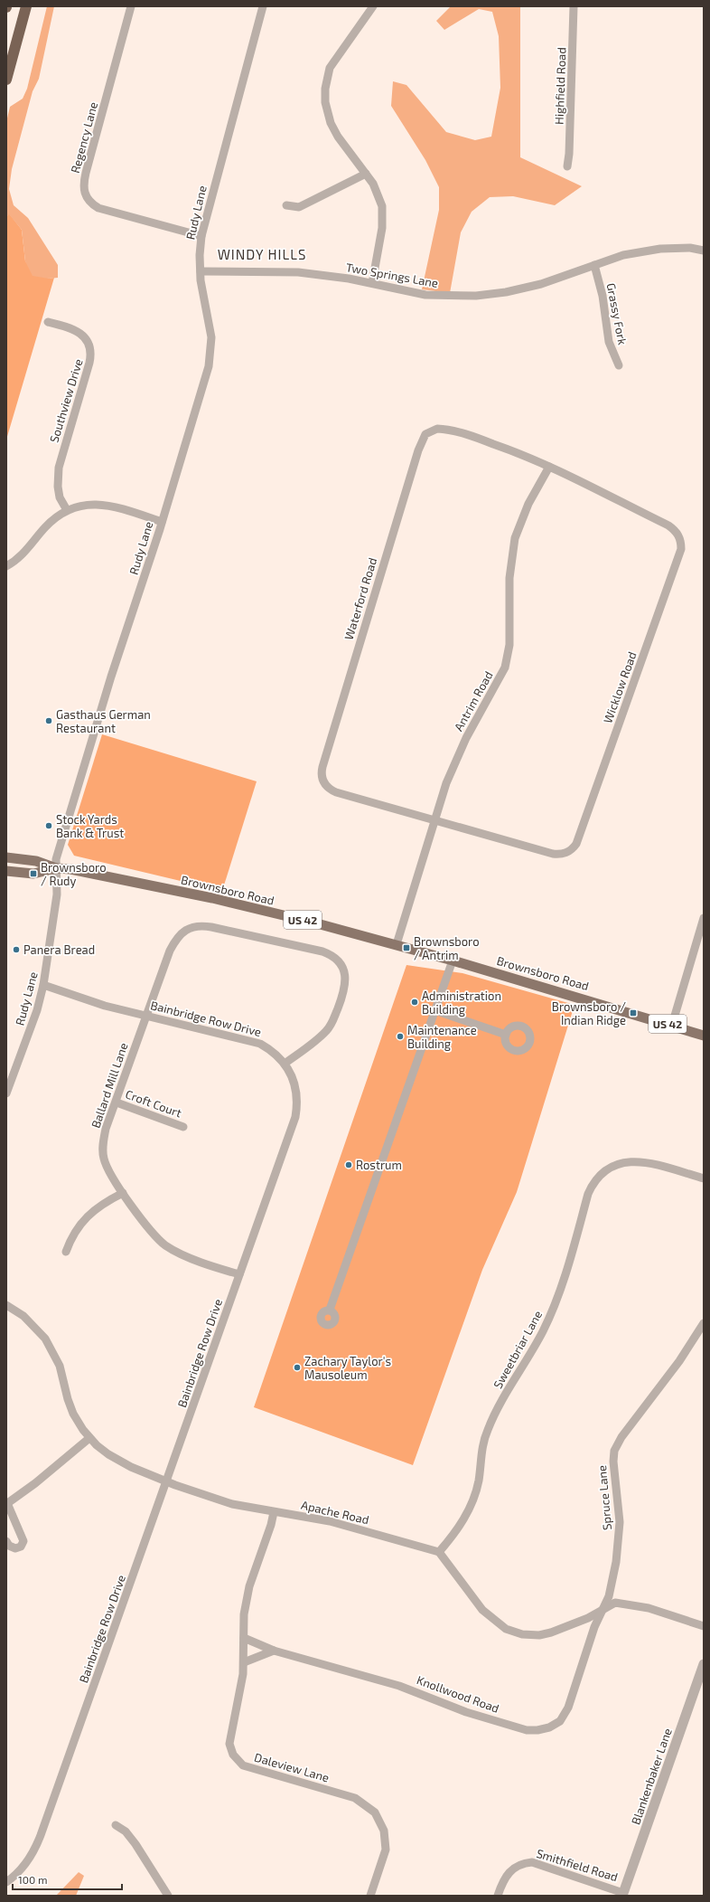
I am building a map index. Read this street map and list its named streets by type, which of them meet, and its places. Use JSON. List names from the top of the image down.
{
  "streets": {
    "main road": ["Brownsboro Road", "US 42"],
    "street": [
      "Highfield Road",
      "Regency Lane",
      "Rudy Lane",
      "Two Springs Lane",
      "Grassy Fork",
      "Southview Drive",
      "Waterford Road",
      "Wicklow Road",
      "Antrim Road",
      "Bainbridge Row Drive",
      "Ballard Mill Lane",
      "Croft Court",
      "Sweetbriar Lane",
      "Spruce Lane",
      "Apache Road",
      "Knollwood Road",
      "Daleview Lane",
      "Blankenbaker Lane",
      "Smithfield Road"
    ]
  },
  "crossings": [
    ["Regency Lane", "Rudy Lane"],
    ["Rudy Lane", "Two Springs Lane"],
    ["Rudy Lane", "Brownsboro Road"],
    ["Rudy Lane", "Bainbridge Row Drive"],
    ["Two Springs Lane", "Grassy Fork"],
    ["Waterford Road", "Wicklow Road"],
    ["Waterford Road", "Antrim Road"],
    ["Wicklow Road", "Antrim Road"],
    ["Antrim Road", "Brownsboro Road"],
    ["Bainbridge Row Drive", "Ballard Mill Lane"],
    ["Bainbridge Row Drive", "Apache Road"],
    ["Ballard Mill Lane", "Croft Court"],
    ["Sweetbriar Lane", "Apache Road"],
    ["Spruce Lane", "Knollwood Road"],
    ["Apache Road", "Daleview Lane"],
    ["Knollwood Road", "Daleview Lane"],
    ["Blankenbaker Lane", "Smithfield Road"]
  ],
  "districts": ["WINDY HILLS"],
  "places": {
    "other": [
      "Gasthaus German Restaurant",
      "Stock Yards Bank & Trust",
      "Panera Bread",
      "Administration Building",
      "Maintenance Building",
      "Rostrum",
      "Zachary Taylor's Mausoleum"
    ],
    "transit": ["Brownsboro / Rudy", "Brownsboro / Antrim", "Brownsboro / Indian Ridge"]
  },
  "scale_bar": "100 m"
}
